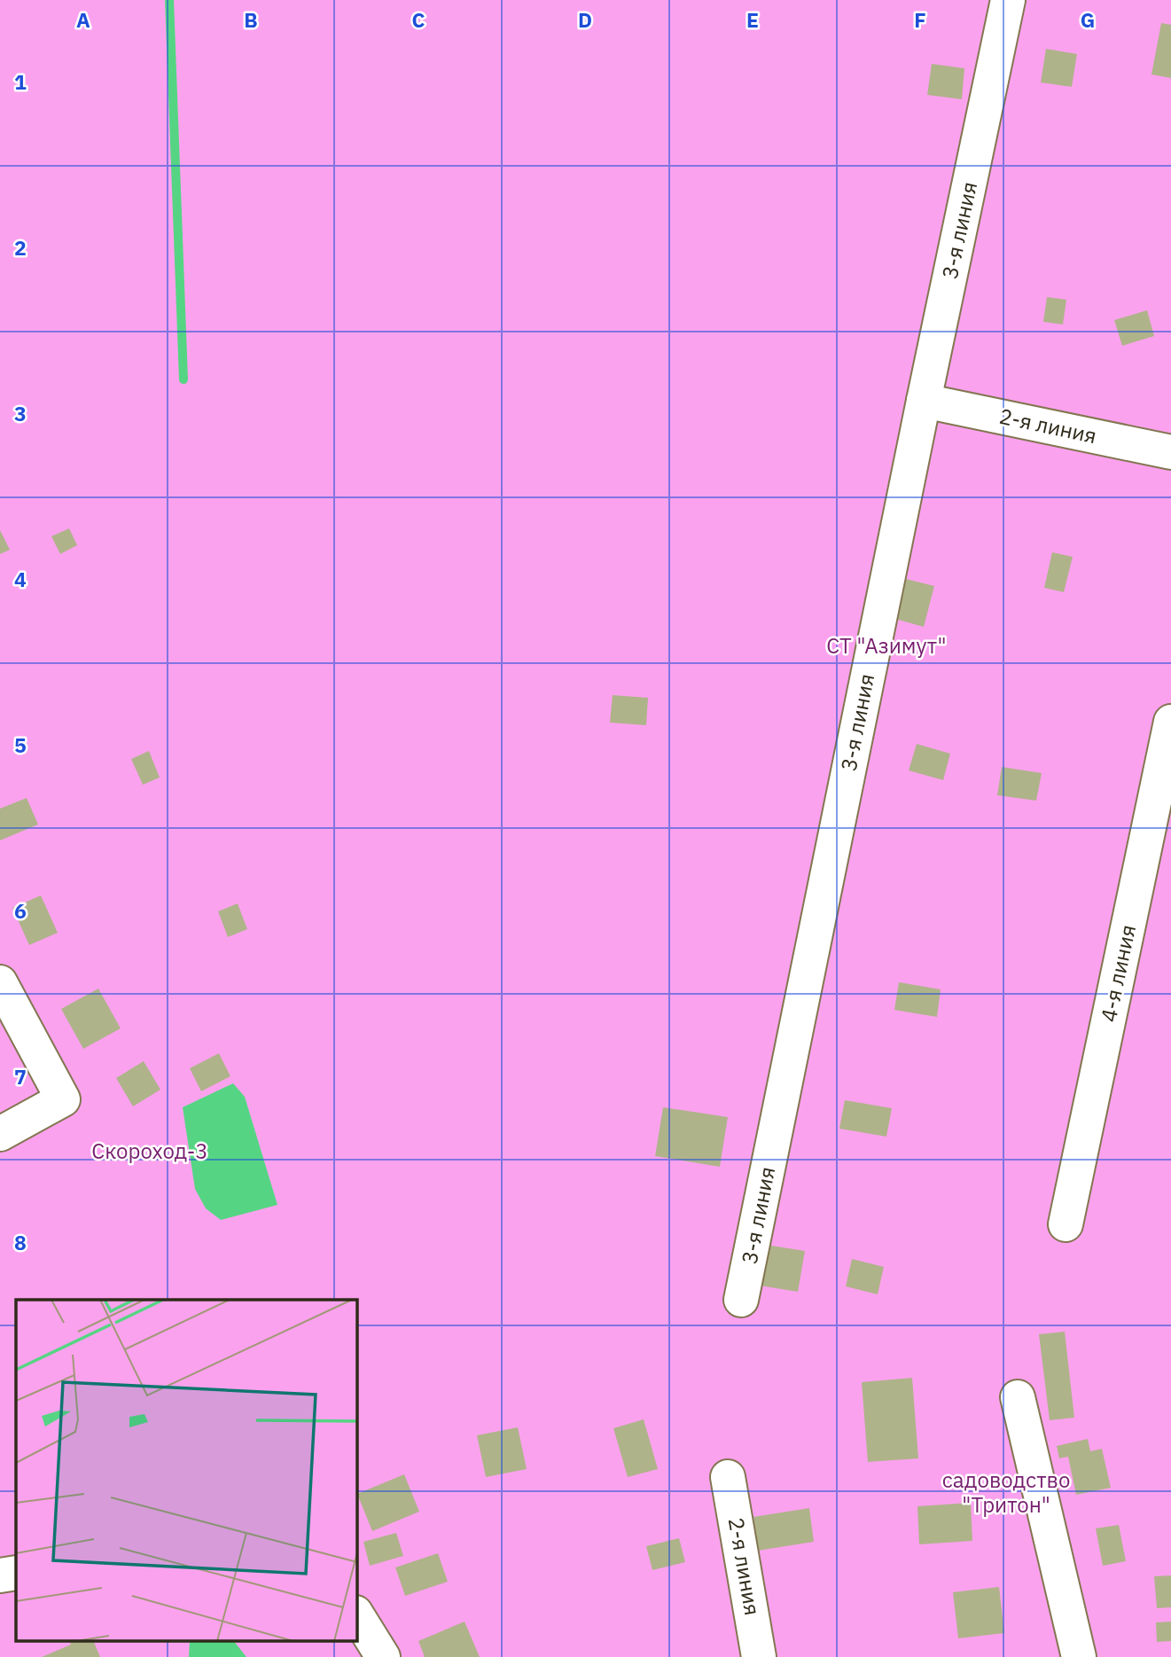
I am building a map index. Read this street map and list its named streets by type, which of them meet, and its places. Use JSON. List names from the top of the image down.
{
  "streets": {
    "street": ["3-я линия", "2-я линия", "4-я линия"]
  },
  "crossings": [
    ["3-я линия", "2-я линия"]
  ],
  "parks": ["СТ \"Азимут\"", "Скороход-3", "садоводство \"Тритон\""],
  "grid": {
    "columns": [
      "A",
      "B",
      "C",
      "D",
      "E",
      "F",
      "G"
    ],
    "rows": [
      "1",
      "2",
      "3",
      "4",
      "5",
      "6",
      "7",
      "8"
    ]
  }
}
